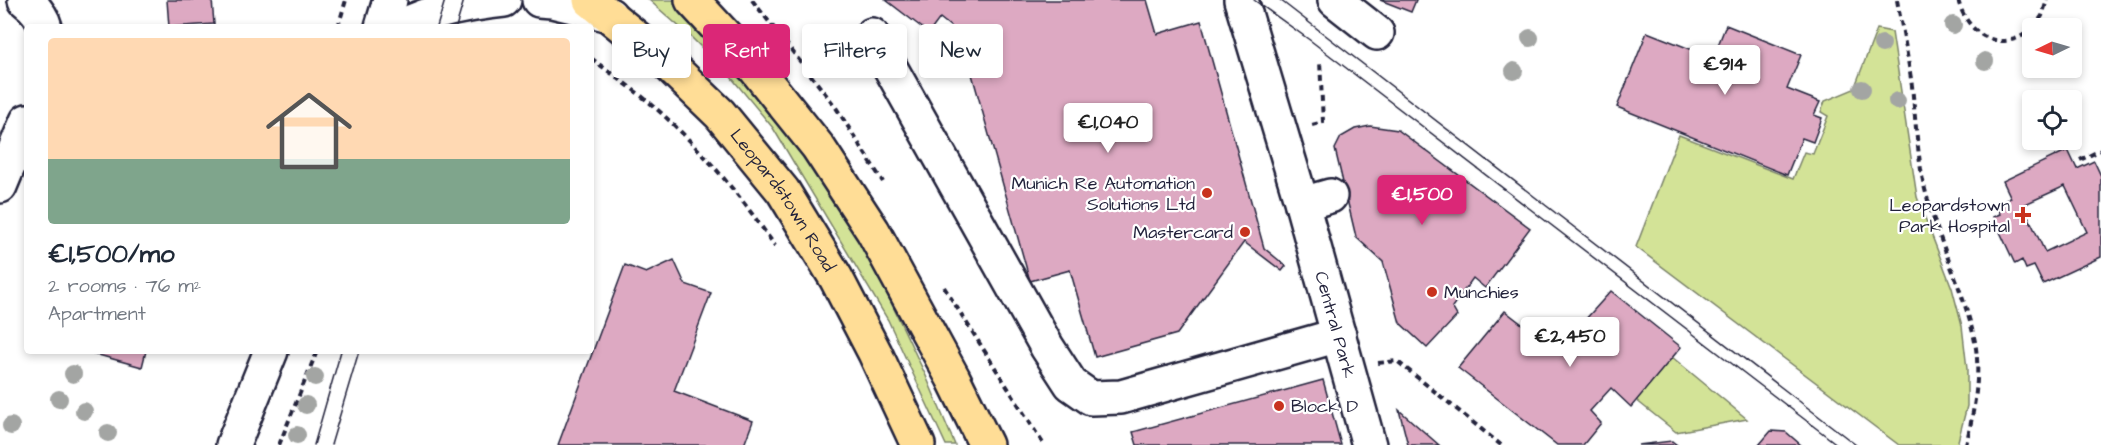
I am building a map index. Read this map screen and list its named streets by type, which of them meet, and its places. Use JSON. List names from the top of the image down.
{
  "streets": {
    "highway": ["Leopardstown Road"],
    "street": ["Central Park"]
  },
  "places": {
    "other": [
      "Munich Re Automation Solutions Ltd",
      "Mastercard",
      "Munchies",
      "Block D"
    ],
    "health": ["Leopardstown Park Hospital"]
  },
  "north": "left",
  "page": {
    "chip": [
      "Buy",
      "Rent",
      "Filters",
      "New"
    ],
    "list": [
      {
        "name": "€1,500/mo",
        "note": "2 rooms · 76 m² · Apartment"
      }
    ],
    "price": [
      "€914",
      "€1,040",
      "€1,500",
      "€2,450"
    ]
  }
}
